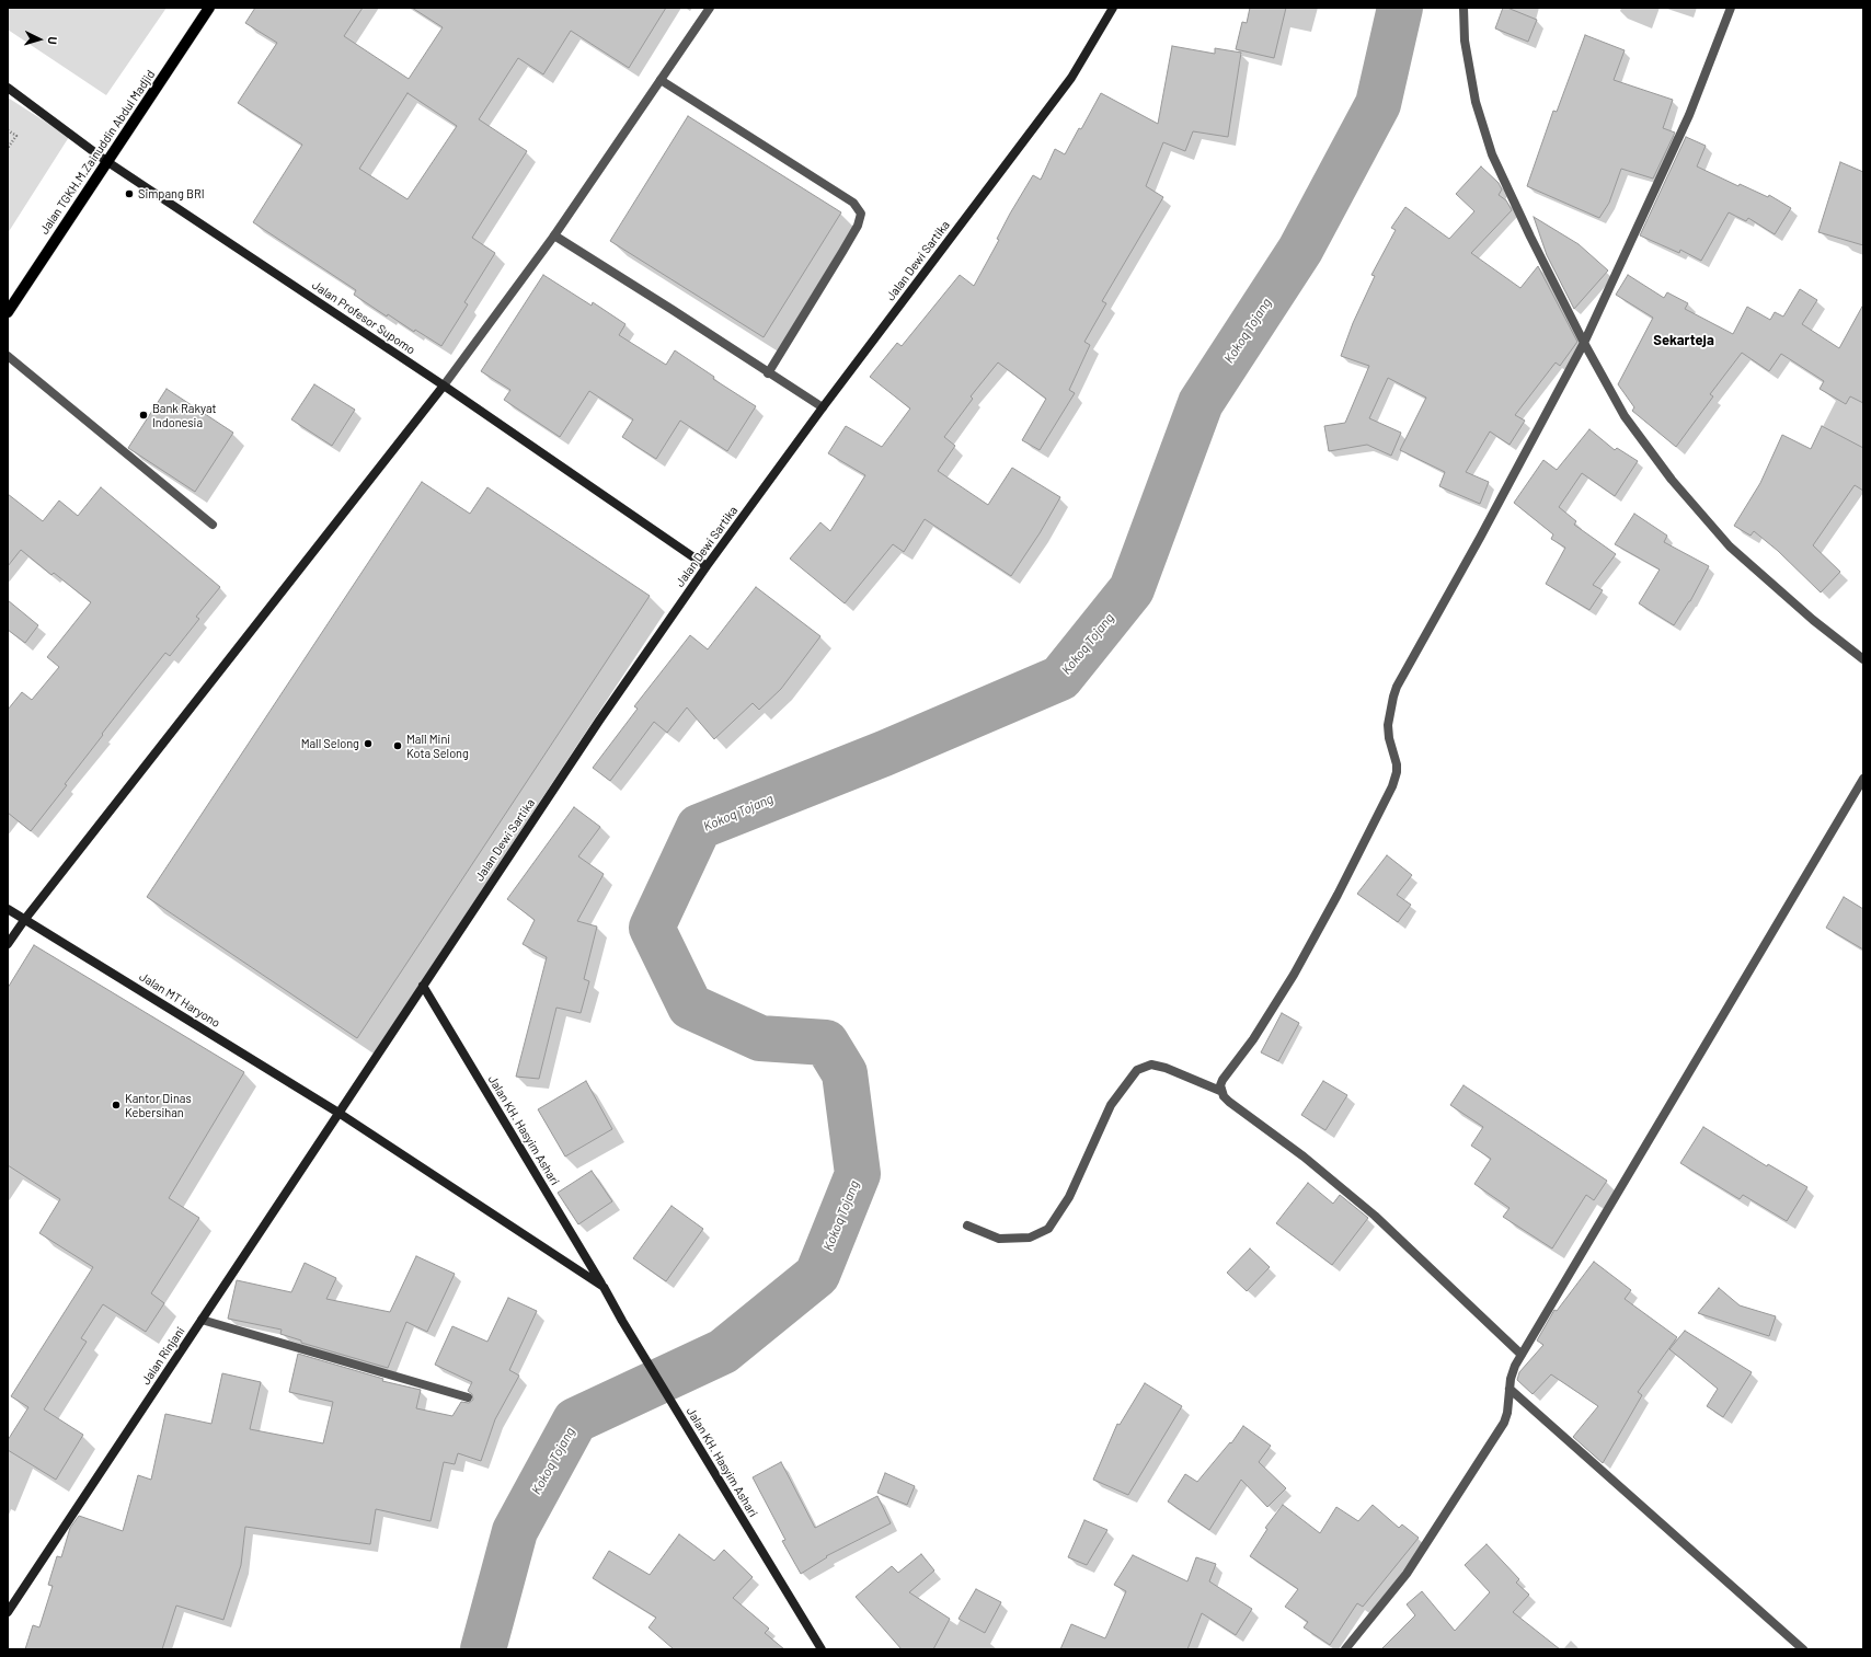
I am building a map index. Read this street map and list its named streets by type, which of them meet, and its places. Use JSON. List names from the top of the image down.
{
  "streets": {
    "main road": ["Jalan TGKH.M.Zainuddin Abdul Madjid"],
    "street": [
      "Jalan Dewi Sartika",
      "Jalan Profesor Supomo",
      "Jalan MT Haryono",
      "Jalan KH. Hasyim Ashari",
      "Jalan Rinjani"
    ]
  },
  "crossings": [
    ["Jalan TGKH.M.Zainuddin Abdul Madjid", "Jalan Profesor Supomo"],
    ["Jalan Dewi Sartika", "Jalan Profesor Supomo"],
    ["Jalan Dewi Sartika", "Jalan MT Haryono"],
    ["Jalan Dewi Sartika", "Jalan KH. Hasyim Ashari"],
    ["Jalan Dewi Sartika", "Jalan Rinjani"],
    ["Jalan MT Haryono", "Jalan KH. Hasyim Ashari"],
    ["Jalan MT Haryono", "Jalan Rinjani"],
    ["Jalan KH. Hasyim Ashari", "Jalan Rinjani"]
  ],
  "districts": ["Sekarteja"],
  "water": ["Kokoq Tojang"],
  "places": [
    "Simpang BRI",
    "Bank Rakyat Indonesia",
    "Mall Selong",
    "Mall Mini Kota Selong",
    "Kantor Dinas Kebersihan"
  ],
  "north": "right"
}
